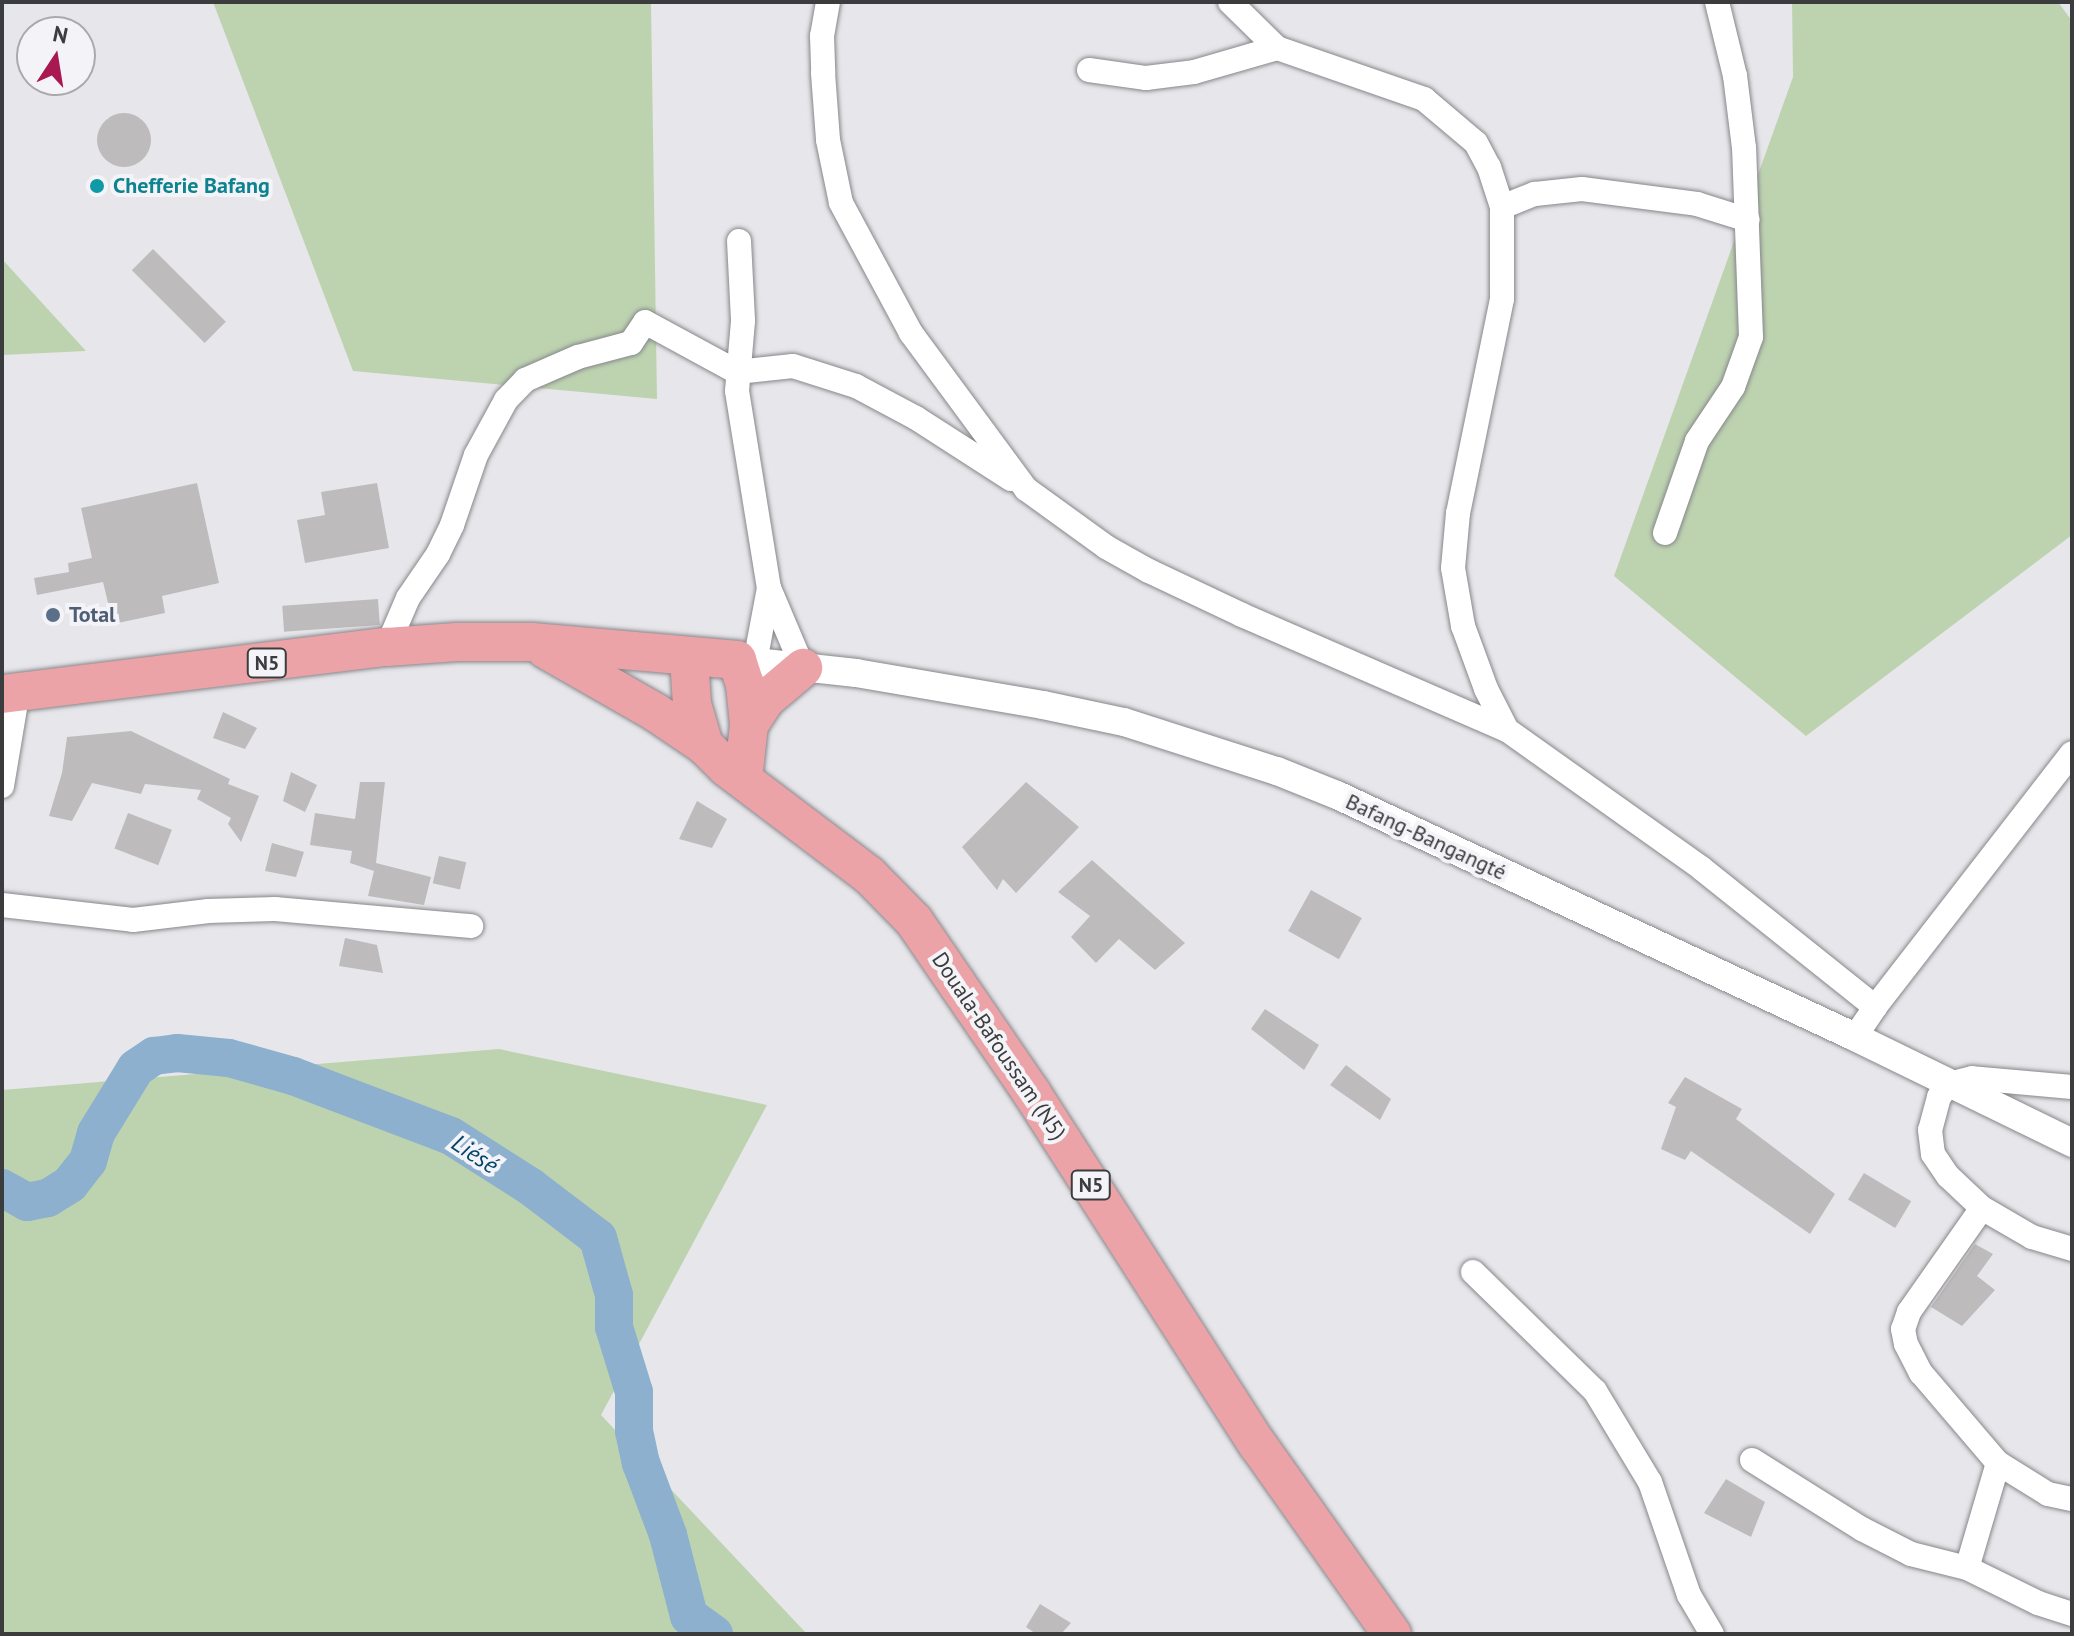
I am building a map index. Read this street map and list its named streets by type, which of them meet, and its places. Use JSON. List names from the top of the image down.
{
  "streets": {
    "highway": ["N5", "Douala-Bafoussam (N5)"],
    "street": ["Bafang-Bangangté"]
  },
  "crossings": [
    ["N5", "Bafang-Bangangté"],
    ["N5", "Douala-Bafoussam (N5)"]
  ],
  "water": ["Liésé"],
  "places": ["Chefferie Bafang", "Total"],
  "north": "top"
}
